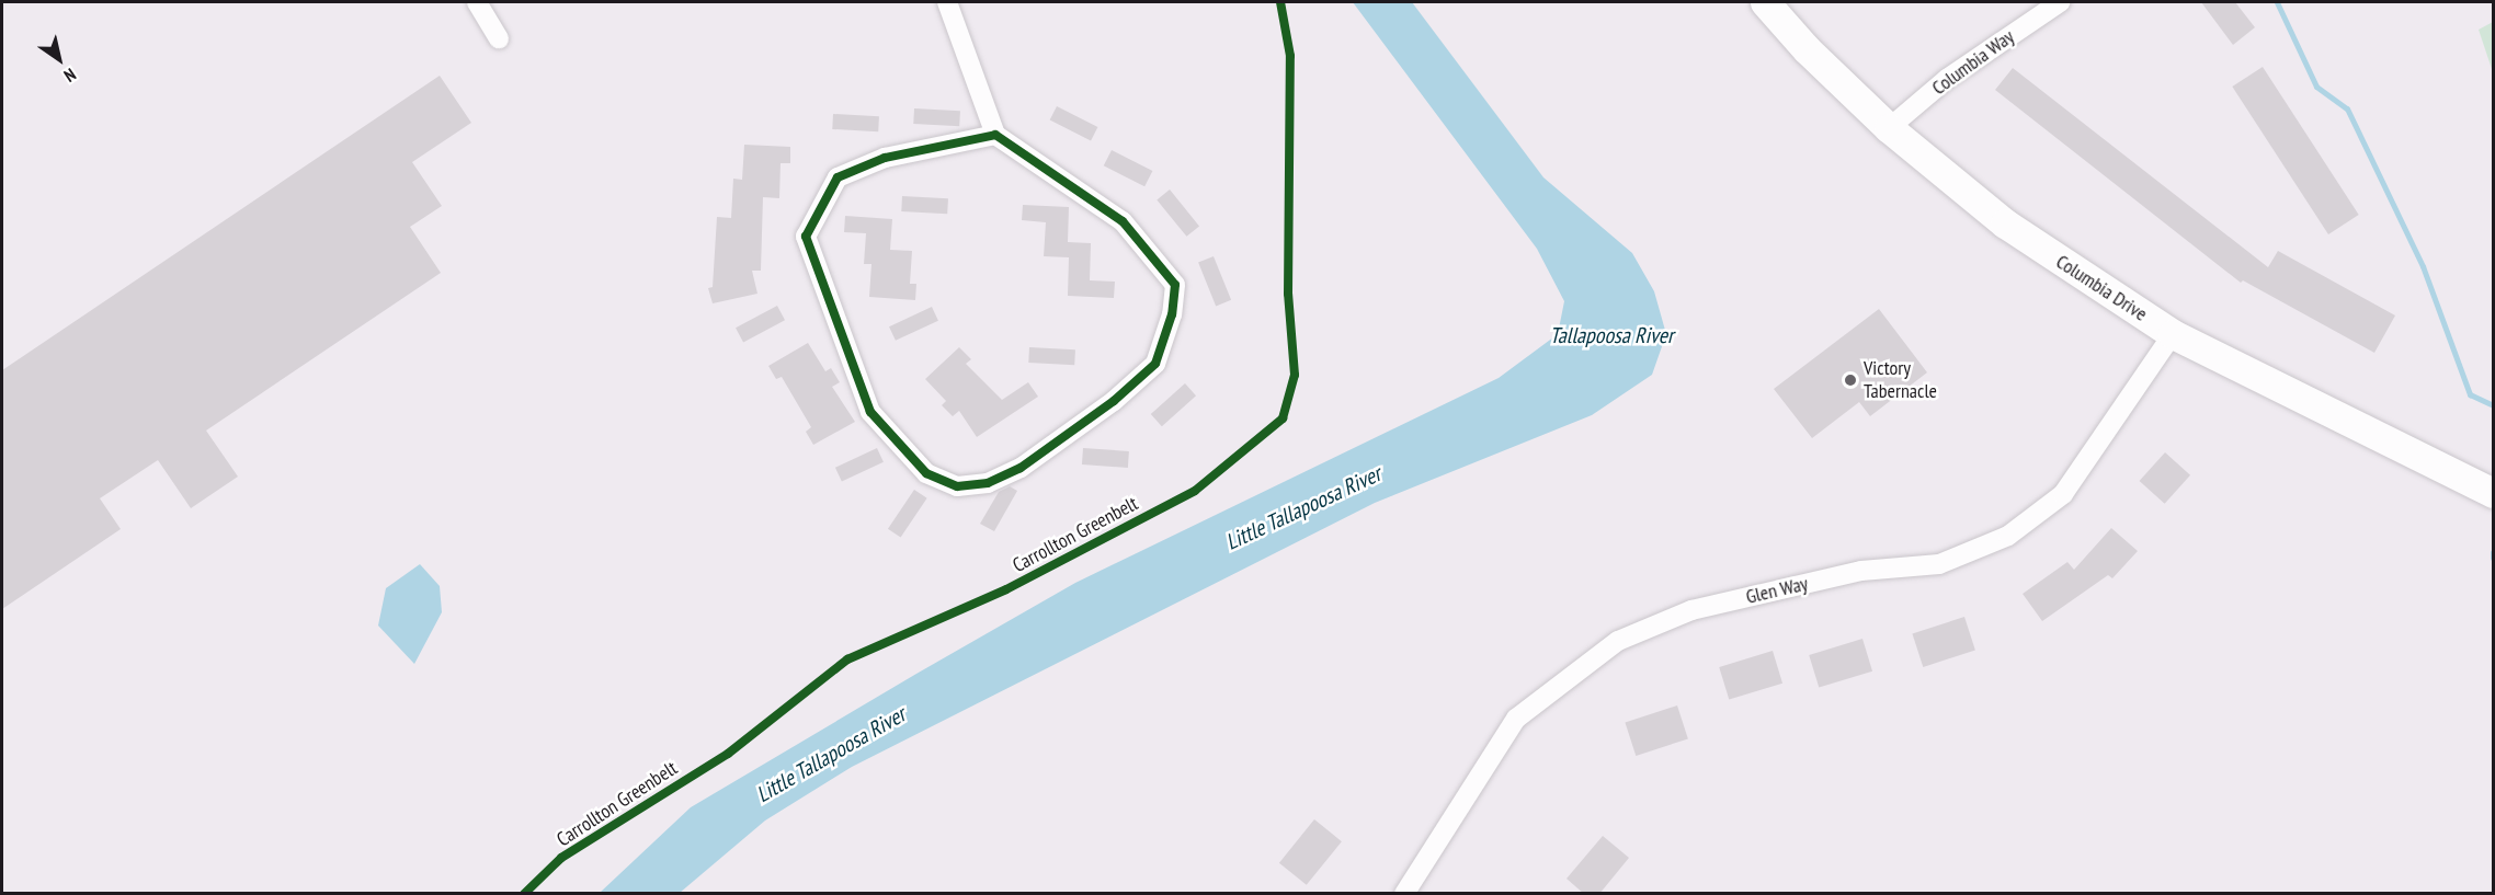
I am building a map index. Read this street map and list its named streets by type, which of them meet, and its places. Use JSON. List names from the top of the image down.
{
  "streets": {
    "main road": ["Columbia Drive"],
    "street": ["Columbia Way", "Glen Way"],
    "cycle path": ["Carrollton Greenbelt"]
  },
  "crossings": [
    ["Columbia Way", "Columbia Drive"],
    ["Columbia Drive", "Glen Way"]
  ],
  "water": ["Tallapoosa River", "Little Tallapoosa River"],
  "places": ["Victory Tabernacle"],
  "north": "bottom right"
}
